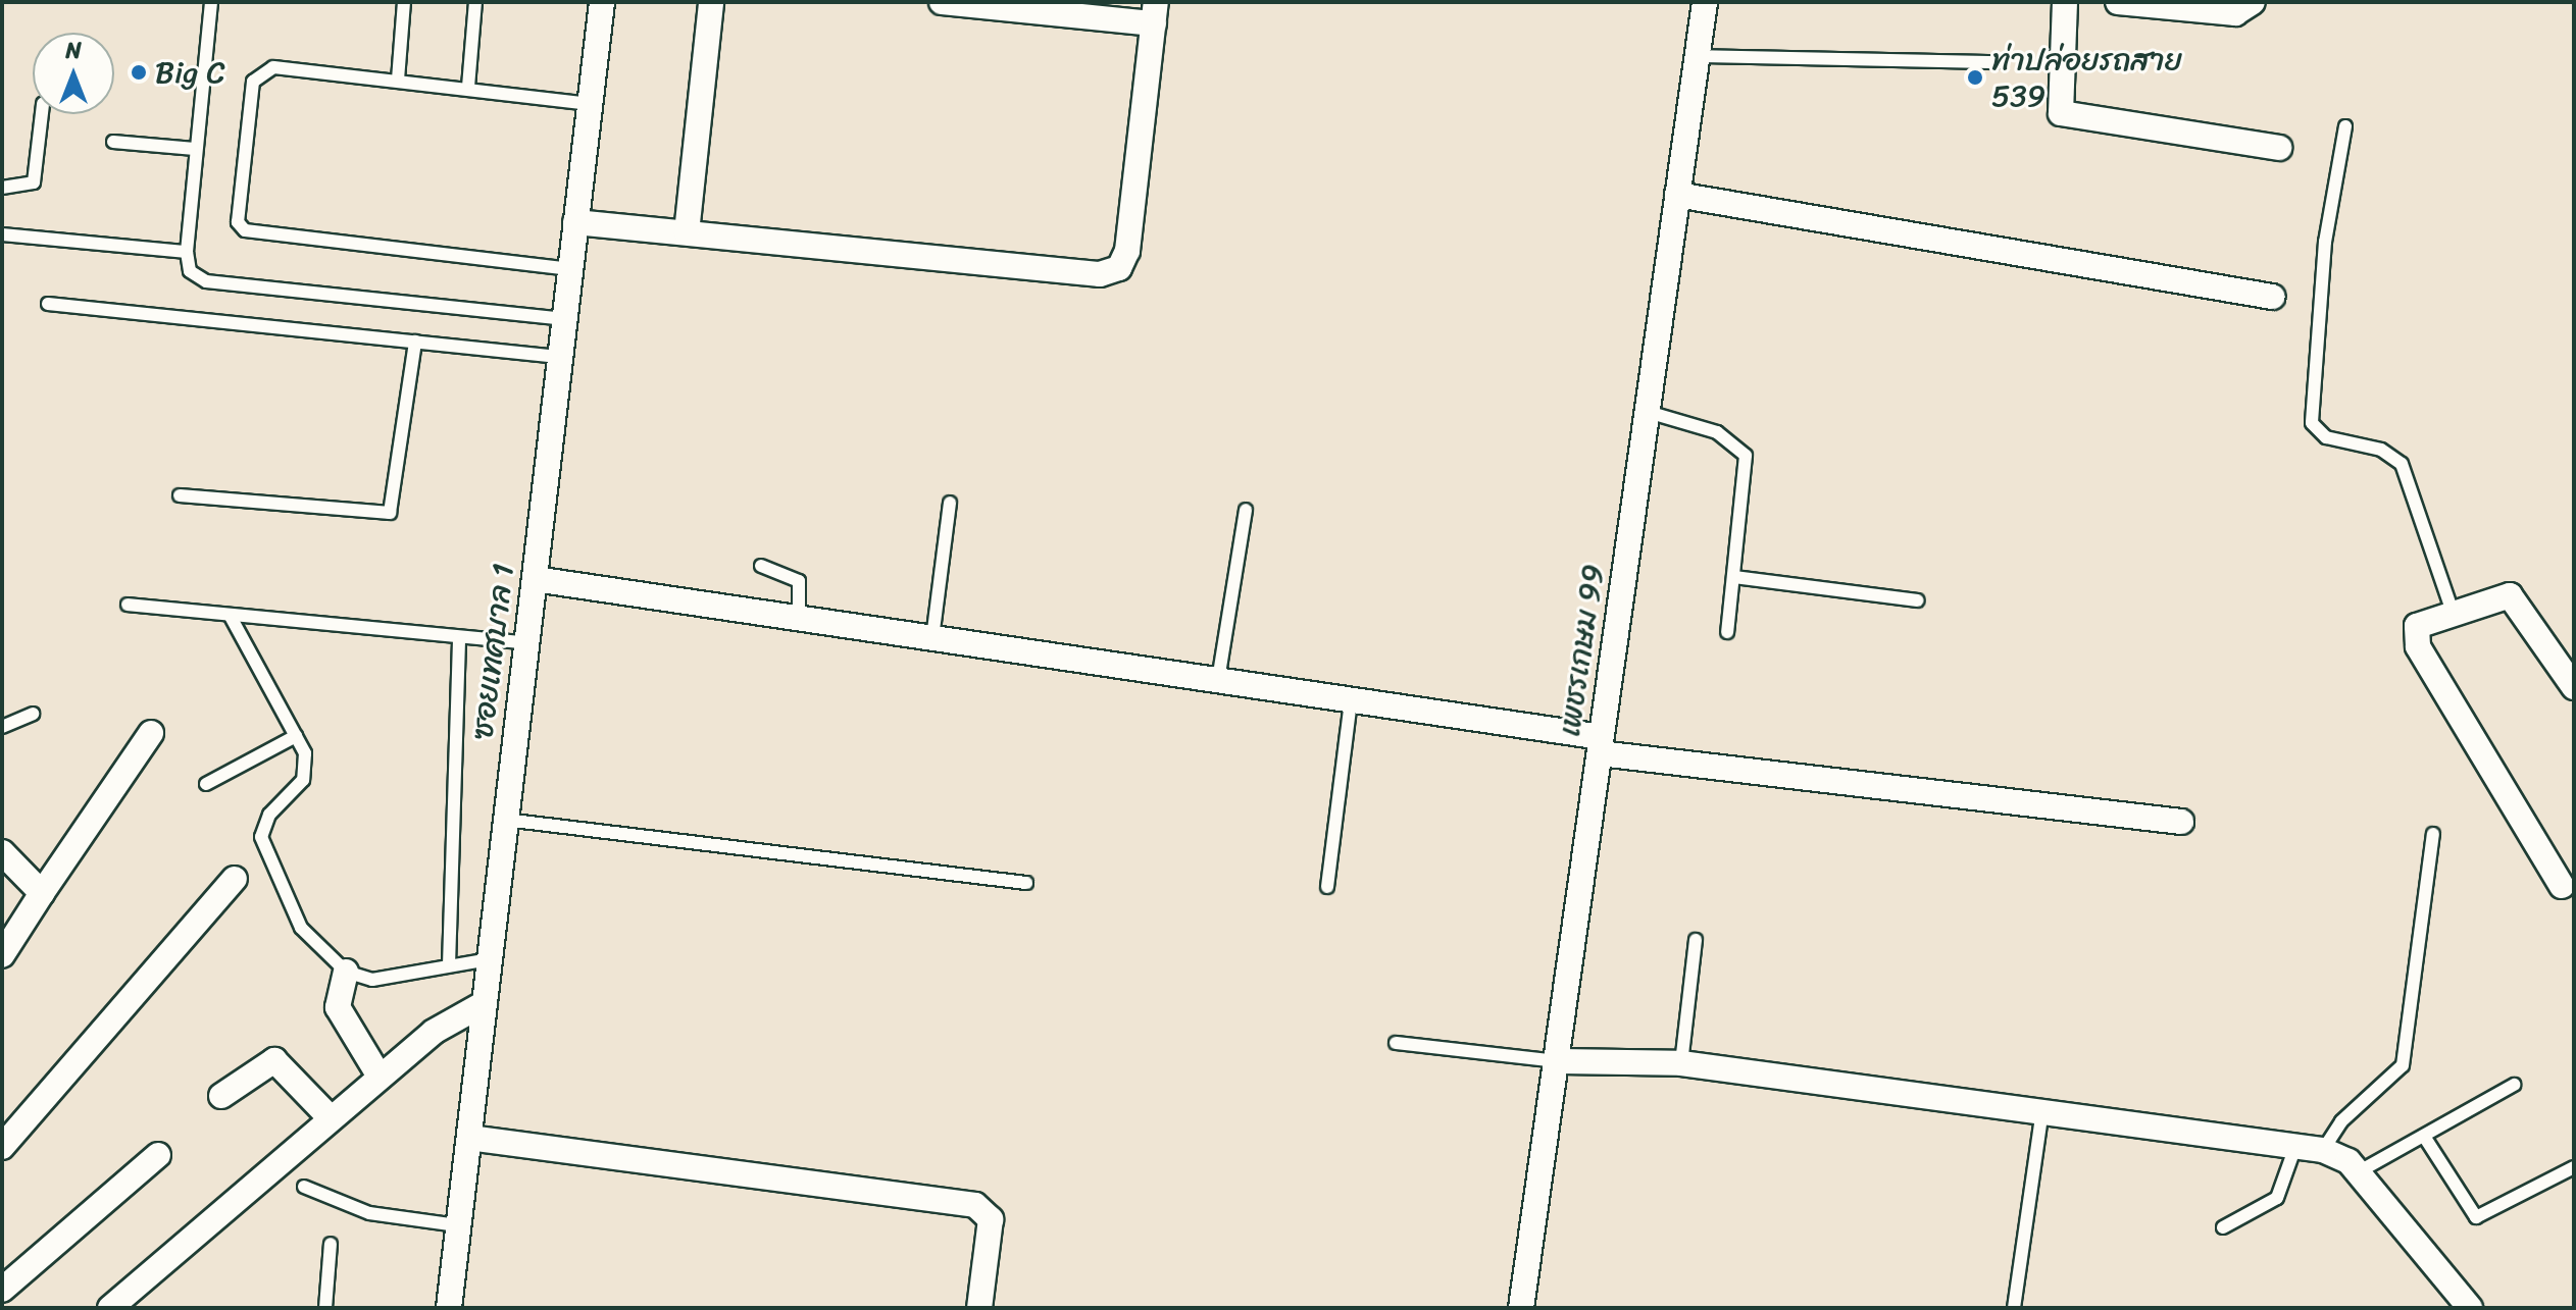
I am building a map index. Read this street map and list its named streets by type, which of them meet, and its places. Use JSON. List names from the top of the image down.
{
  "streets": {
    "street": ["เพชรเกษม 99", "ซอยเทศบาล 1"]
  },
  "places": ["Big C", "ท่าปล่อยรถสาย 539"],
  "north": "top"
}
